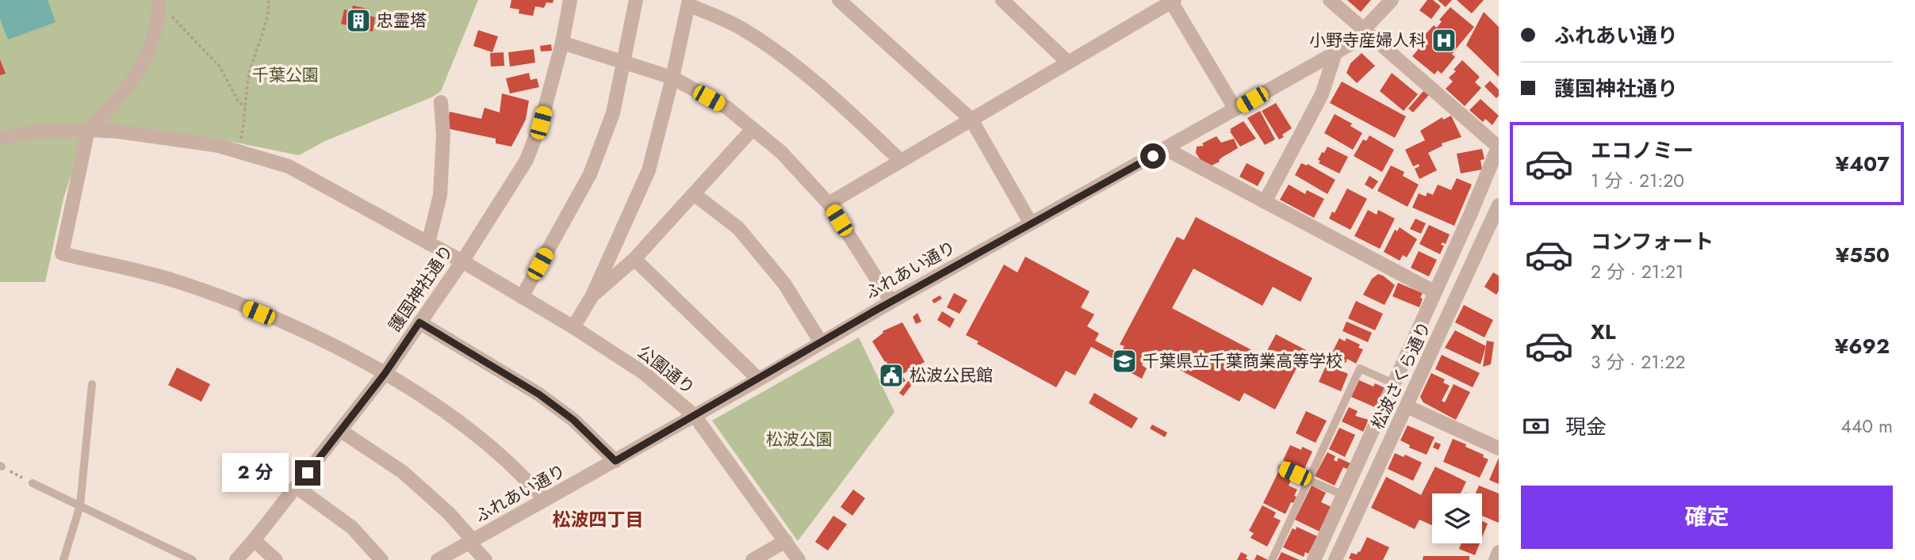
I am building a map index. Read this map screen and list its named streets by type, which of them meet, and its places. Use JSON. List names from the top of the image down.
{
  "streets": {
    "street": [
      "ふれあい通り",
      "護国神社通り",
      "公園通り",
      "松波さくら通り"
    ]
  },
  "crossings": [
    ["ふれあい通り", "公園通り"],
    ["護国神社通り", "公園通り"]
  ],
  "districts": ["松波四丁目"],
  "parks": ["千葉公園", "松波公園"],
  "places": {
    "building": ["忠霊塔"],
    "hospital": ["小野寺産婦人科"],
    "school or university": ["千葉県立千葉商業高等学校"],
    "public building": ["松波公民館"]
  },
  "page": {
    "banner": ["ふれあい通り", "護国神社通り"],
    "list": [
      {
        "name": "エコノミー",
        "note": "1 分 · 21:20",
        "value": "¥407"
      },
      {
        "name": "コンフォート",
        "note": "2 分 · 21:21",
        "value": "¥550"
      },
      {
        "name": "XL",
        "note": "3 分 · 21:22",
        "value": "¥692"
      }
    ],
    "pay": ["現金", "440 m"],
    "bubble": "2 分",
    "buttons": "確定"
  }
}
